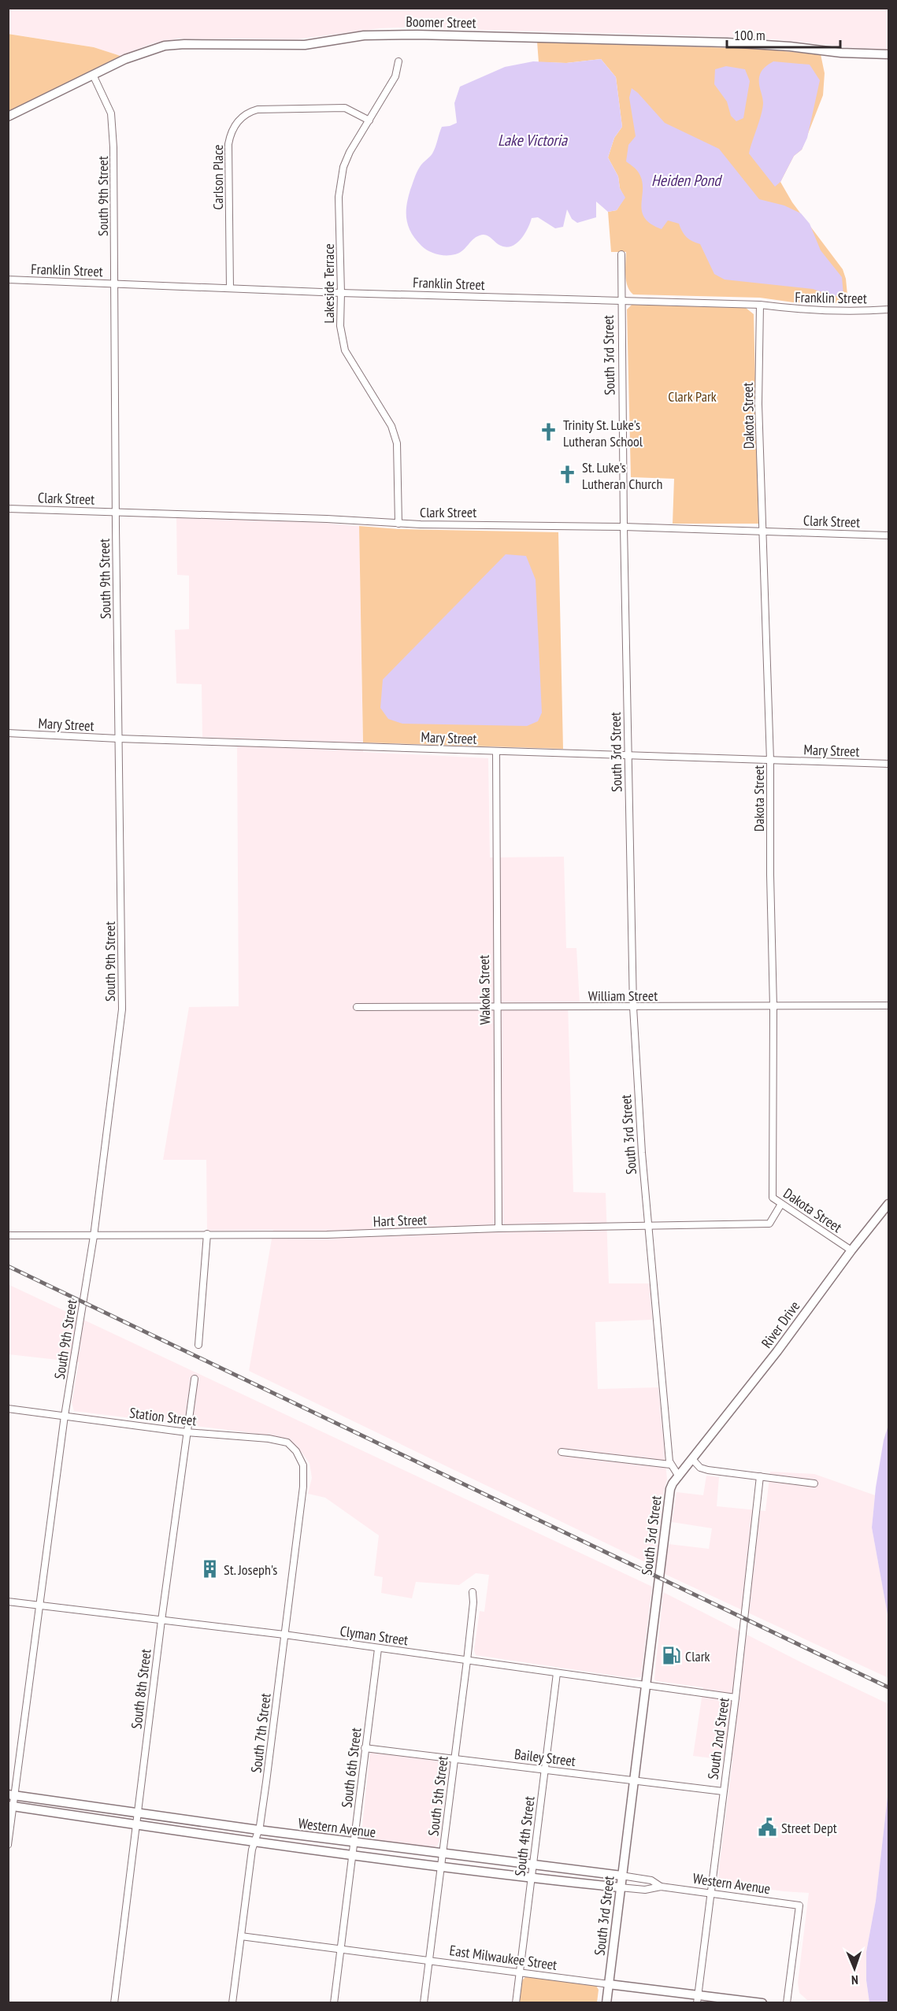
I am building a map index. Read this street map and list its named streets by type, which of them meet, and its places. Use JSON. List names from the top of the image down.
{
  "streets": {
    "street": [
      "Boomer Street",
      "Carlson Place",
      "South 9th Street",
      "Franklin Street",
      "Lakeside Terrace",
      "South 3rd Street",
      "Dakota Street",
      "Clark Street",
      "Mary Street",
      "Wakoka Street",
      "William Street",
      "Hart Street",
      "River Drive",
      "Station Street",
      "Clyman Street",
      "South 8th Street",
      "South 7th Street",
      "South 2nd Street",
      "Bailey Street",
      "South 6th Street",
      "South 5th Street",
      "Western Avenue",
      "South 4th Street",
      "East Milwaukee Street"
    ]
  },
  "crossings": [
    ["Boomer Street", "South 9th Street"],
    ["Carlson Place", "Franklin Street"],
    ["Carlson Place", "Lakeside Terrace"],
    ["South 9th Street", "Franklin Street"],
    ["South 9th Street", "Clark Street"],
    ["South 9th Street", "Mary Street"],
    ["South 9th Street", "Hart Street"],
    ["South 9th Street", "Station Street"],
    ["South 9th Street", "Clyman Street"],
    ["South 9th Street", "Western Avenue"],
    ["Franklin Street", "Lakeside Terrace"],
    ["Franklin Street", "South 3rd Street"],
    ["Franklin Street", "Dakota Street"],
    ["Lakeside Terrace", "Clark Street"],
    ["South 3rd Street", "Clark Street"],
    ["South 3rd Street", "Mary Street"],
    ["South 3rd Street", "William Street"],
    ["South 3rd Street", "Hart Street"],
    ["South 3rd Street", "River Drive"],
    ["South 3rd Street", "Clyman Street"],
    ["South 3rd Street", "Bailey Street"],
    ["South 3rd Street", "Western Avenue"],
    ["South 3rd Street", "East Milwaukee Street"],
    ["Dakota Street", "Clark Street"],
    ["Dakota Street", "Mary Street"],
    ["Dakota Street", "William Street"],
    ["Dakota Street", "Hart Street"],
    ["Dakota Street", "River Drive"],
    ["Mary Street", "Wakoka Street"],
    ["Wakoka Street", "William Street"],
    ["Wakoka Street", "Hart Street"],
    ["Station Street", "South 8th Street"],
    ["Station Street", "South 7th Street"],
    ["Clyman Street", "South 8th Street"],
    ["Clyman Street", "South 7th Street"],
    ["Clyman Street", "South 2nd Street"],
    ["Clyman Street", "South 6th Street"],
    ["Clyman Street", "South 5th Street"],
    ["Clyman Street", "South 4th Street"],
    ["South 8th Street", "Western Avenue"],
    ["South 7th Street", "Western Avenue"],
    ["South 7th Street", "East Milwaukee Street"],
    ["South 2nd Street", "Bailey Street"],
    ["South 2nd Street", "Western Avenue"],
    ["South 2nd Street", "East Milwaukee Street"],
    ["Bailey Street", "South 6th Street"],
    ["Bailey Street", "South 5th Street"],
    ["Bailey Street", "South 4th Street"],
    ["South 6th Street", "Western Avenue"],
    ["South 6th Street", "East Milwaukee Street"],
    ["South 5th Street", "Western Avenue"],
    ["South 5th Street", "East Milwaukee Street"],
    ["Western Avenue", "South 4th Street"],
    ["South 4th Street", "East Milwaukee Street"]
  ],
  "water": ["Lake Victoria", "Heiden Pond"],
  "parks": ["Clark Park"],
  "places": {
    "church": ["Trinity St. Luke's Lutheran School", "St. Luke's Lutheran Church"],
    "building": ["St. Joseph's"],
    "fuel station": ["Clark"],
    "public building": ["Street Dept"]
  },
  "scale_bar": "100 m",
  "north": "bottom"
}
